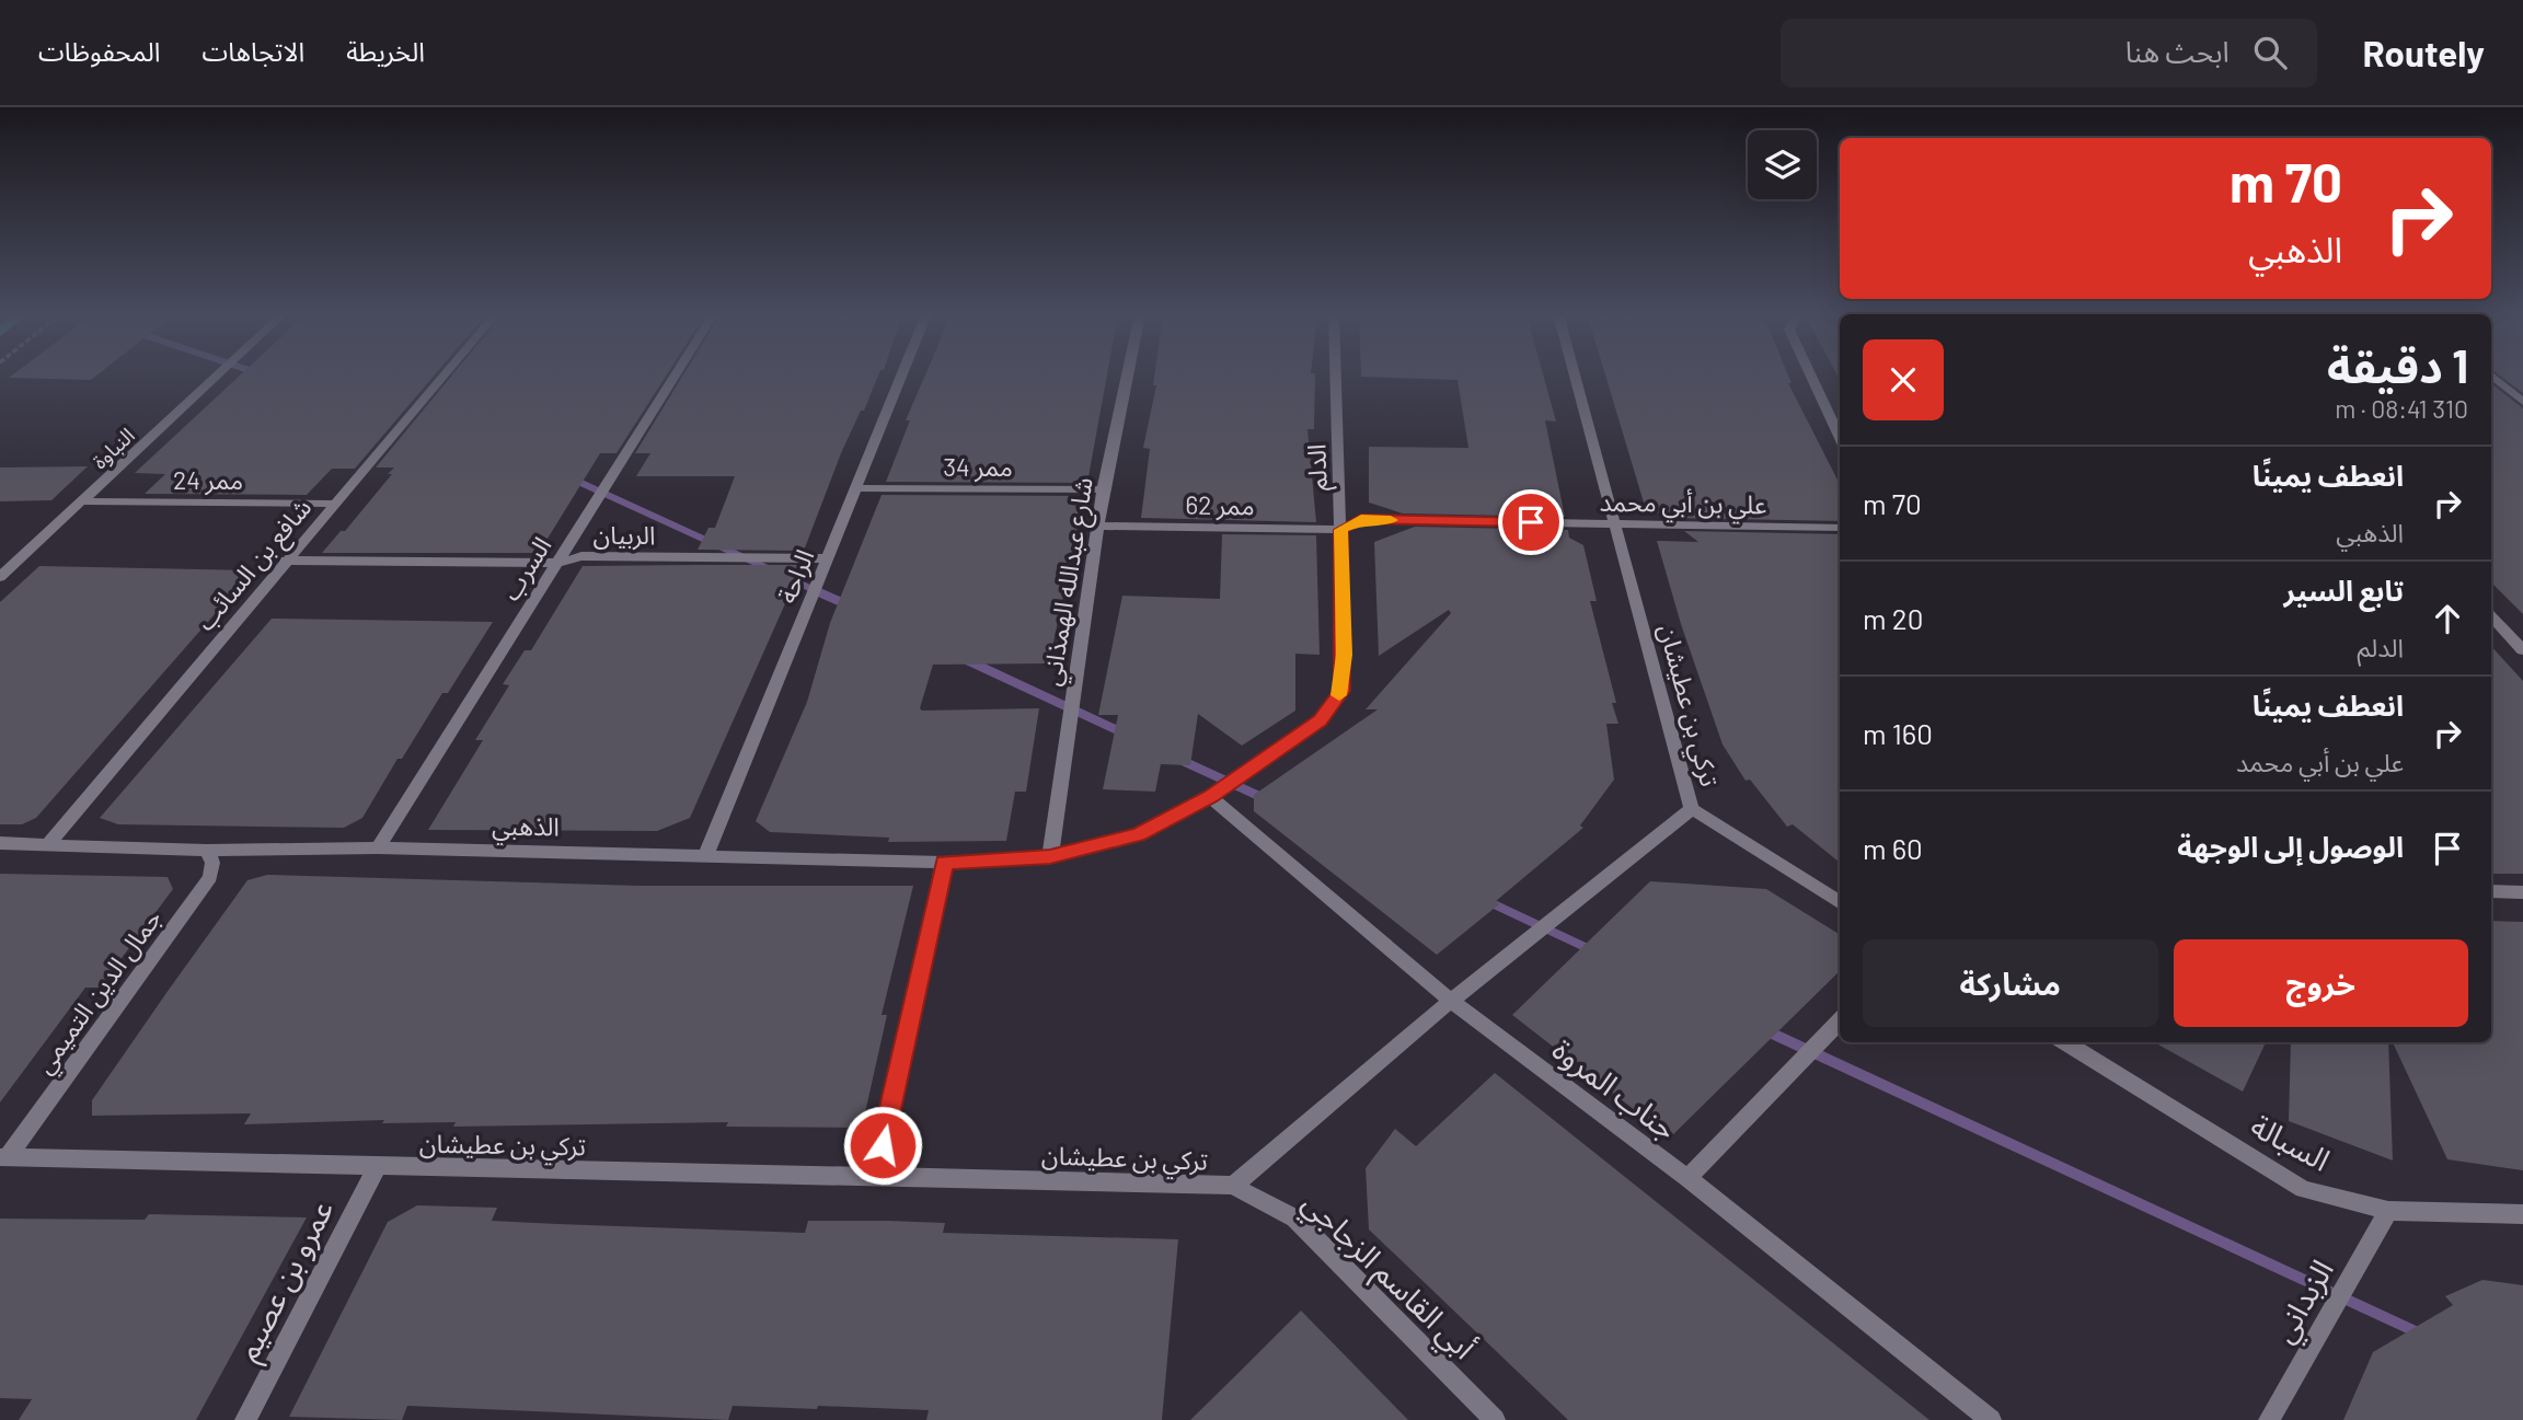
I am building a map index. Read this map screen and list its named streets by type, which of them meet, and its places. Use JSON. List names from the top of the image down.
{
  "streets": {
    "street": [
      "النباوة",
      "ممر 34",
      "الدلم",
      "ممر 24",
      "علي بن أبي محمد",
      "ممر 62",
      "الربيان",
      "شافع بن السائب",
      "السرب",
      "الراحة",
      "شارع عبدالله الهمذاني",
      "تركي بن عطيشان",
      "الذهبي",
      "جمال الدين التميمي",
      "جناب المروة",
      "السبالة",
      "أبي القاسم الزجاجي",
      "عمرو بن عصيم",
      "الزبداني"
    ]
  },
  "crossings": [
    ["النباوة", "ممر 24"],
    ["ممر 34", "الراحة"],
    ["ممر 34", "شارع عبدالله الهمذاني"],
    ["الدلم", "علي بن أبي محمد"],
    ["الدلم", "ممر 62"],
    ["الدلم", "شارع عبدالله الهمذاني"],
    ["الدلم", "الذهبي"],
    ["الدلم", "جناب المروة"],
    ["ممر 24", "شافع بن السائب"],
    ["علي بن أبي محمد", "ممر 62"],
    ["علي بن أبي محمد", "تركي بن عطيشان"],
    ["ممر 62", "شارع عبدالله الهمذاني"],
    ["الربيان", "شافع بن السائب"],
    ["الربيان", "السرب"],
    ["الربيان", "الراحة"],
    ["شافع بن السائب", "الذهبي"],
    ["السرب", "الذهبي"],
    ["الراحة", "الذهبي"],
    ["شارع عبدالله الهمذاني", "الذهبي"],
    ["تركي بن عطيشان", "جمال الدين التميمي"],
    ["تركي بن عطيشان", "جناب المروة"],
    ["تركي بن عطيشان", "أبي القاسم الزجاجي"],
    ["تركي بن عطيشان", "عمرو بن عصيم"],
    ["الذهبي", "جمال الدين التميمي"],
    ["السبالة", "الزبداني"]
  ],
  "page": {
    "header": "Routely",
    "search": "ابحث هنا",
    "nav": ["الخريطة", "الاتجاهات", "المحفوظات"],
    "turn": ["70 m", "الذهبي"],
    "heading": ["1 دقيقة", "310 m · 08:41"],
    "list": [
      {
        "name": "انعطف يمينًا",
        "note": "الذهبي",
        "value": "70 m"
      },
      {
        "name": "تابع السير",
        "note": "الدلم",
        "value": "20 m"
      },
      {
        "name": "انعطف يمينًا",
        "note": "علي بن أبي محمد",
        "value": "160 m"
      },
      {
        "name": "الوصول إلى الوجهة",
        "value": "60 m"
      }
    ],
    "buttons": ["خروج", "مشاركة"]
  }
}
